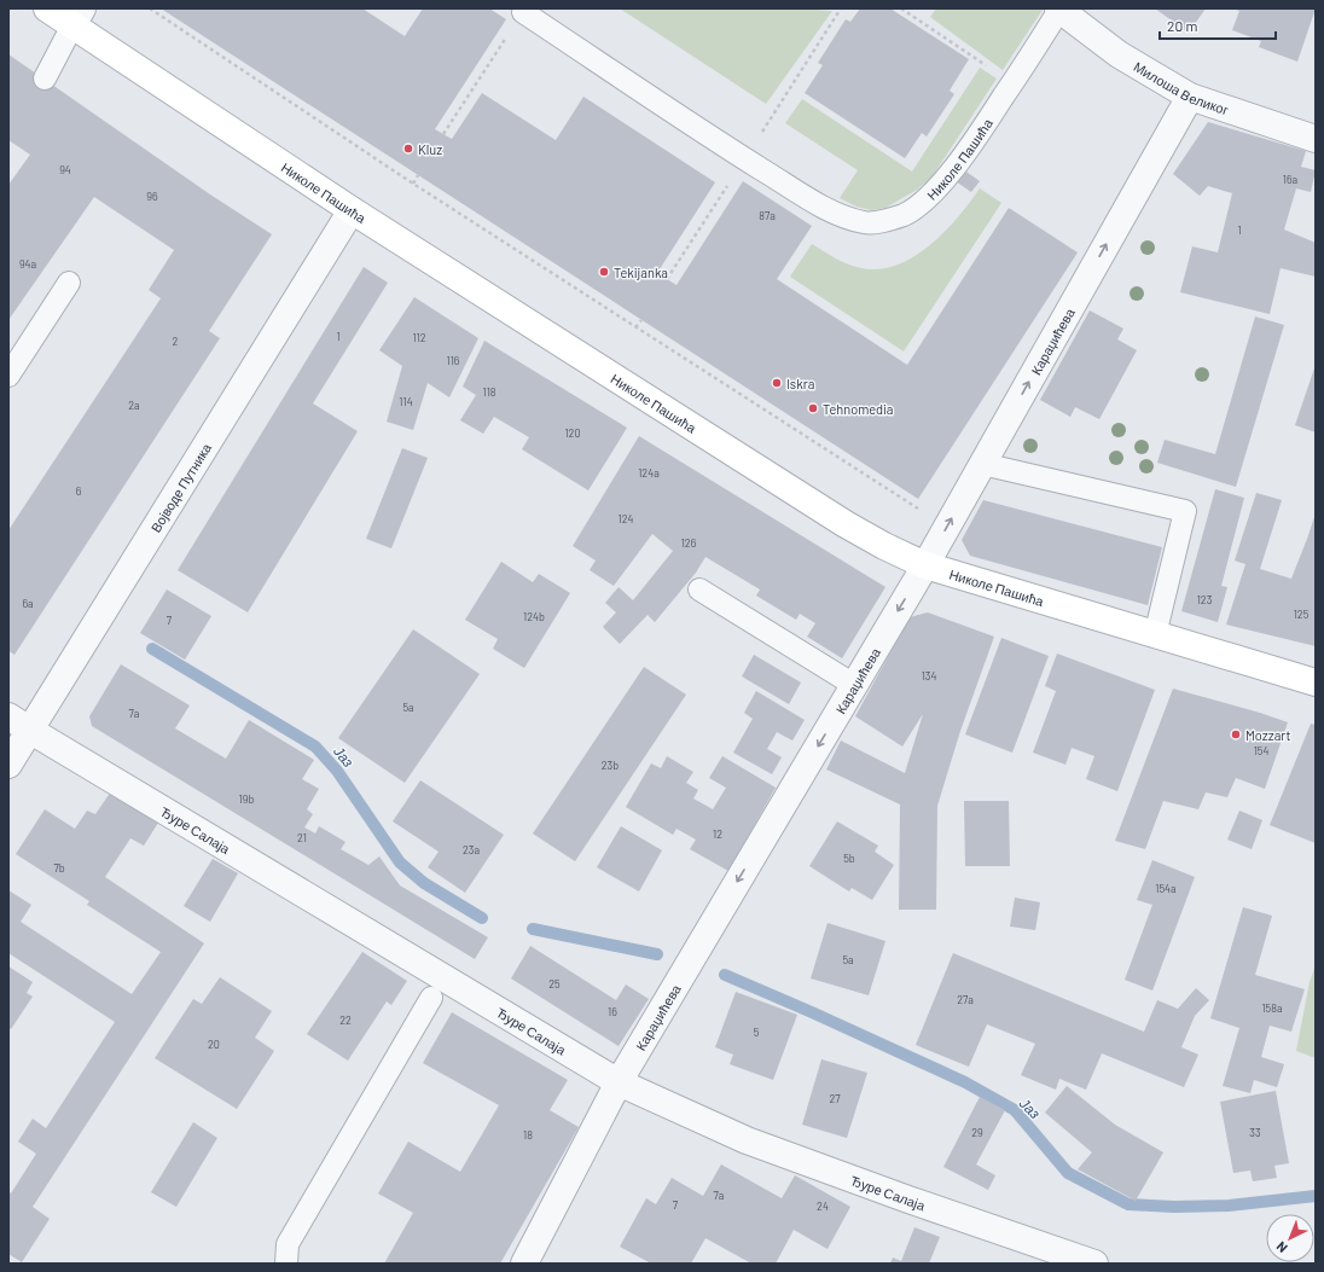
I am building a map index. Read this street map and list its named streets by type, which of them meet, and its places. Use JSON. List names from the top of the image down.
{
  "streets": {
    "street": [
      "Милоша Великог",
      "Николе Пашића",
      "Караџићева",
      "Војводе Путника",
      "Ђуре Салаја"
    ]
  },
  "crossings": [
    ["Милоша Великог", "Николе Пашића"],
    ["Милоша Великог", "Караџићева"],
    ["Николе Пашића", "Караџићева"],
    ["Николе Пашића", "Војводе Путника"],
    ["Караџићева", "Ђуре Салаја"],
    ["Војводе Путника", "Ђуре Салаја"]
  ],
  "water": ["Јаз"],
  "places": [
    "Kluz",
    "Tekijanka",
    "Iskra",
    "Tehnomedia",
    "Mozzart"
  ],
  "house_numbers": [
    "94",
    "16a",
    "96",
    "87a",
    "1",
    "94a",
    "1",
    "112",
    "2",
    "116",
    "118",
    "114",
    "2a",
    "120",
    "124a",
    "6",
    "124",
    "126",
    "123",
    "6a",
    "125",
    "124b",
    "7",
    "134",
    "5a",
    "7a",
    "154",
    "23b",
    "19b",
    "12",
    "21",
    "23a",
    "5b",
    "7b",
    "154a",
    "5a",
    "25",
    "27a",
    "158a",
    "16",
    "22",
    "5",
    "20",
    "27",
    "29",
    "33",
    "18",
    "7a",
    "7",
    "24"
  ],
  "scale_bar": "20 m",
  "north": "bottom left"
}
